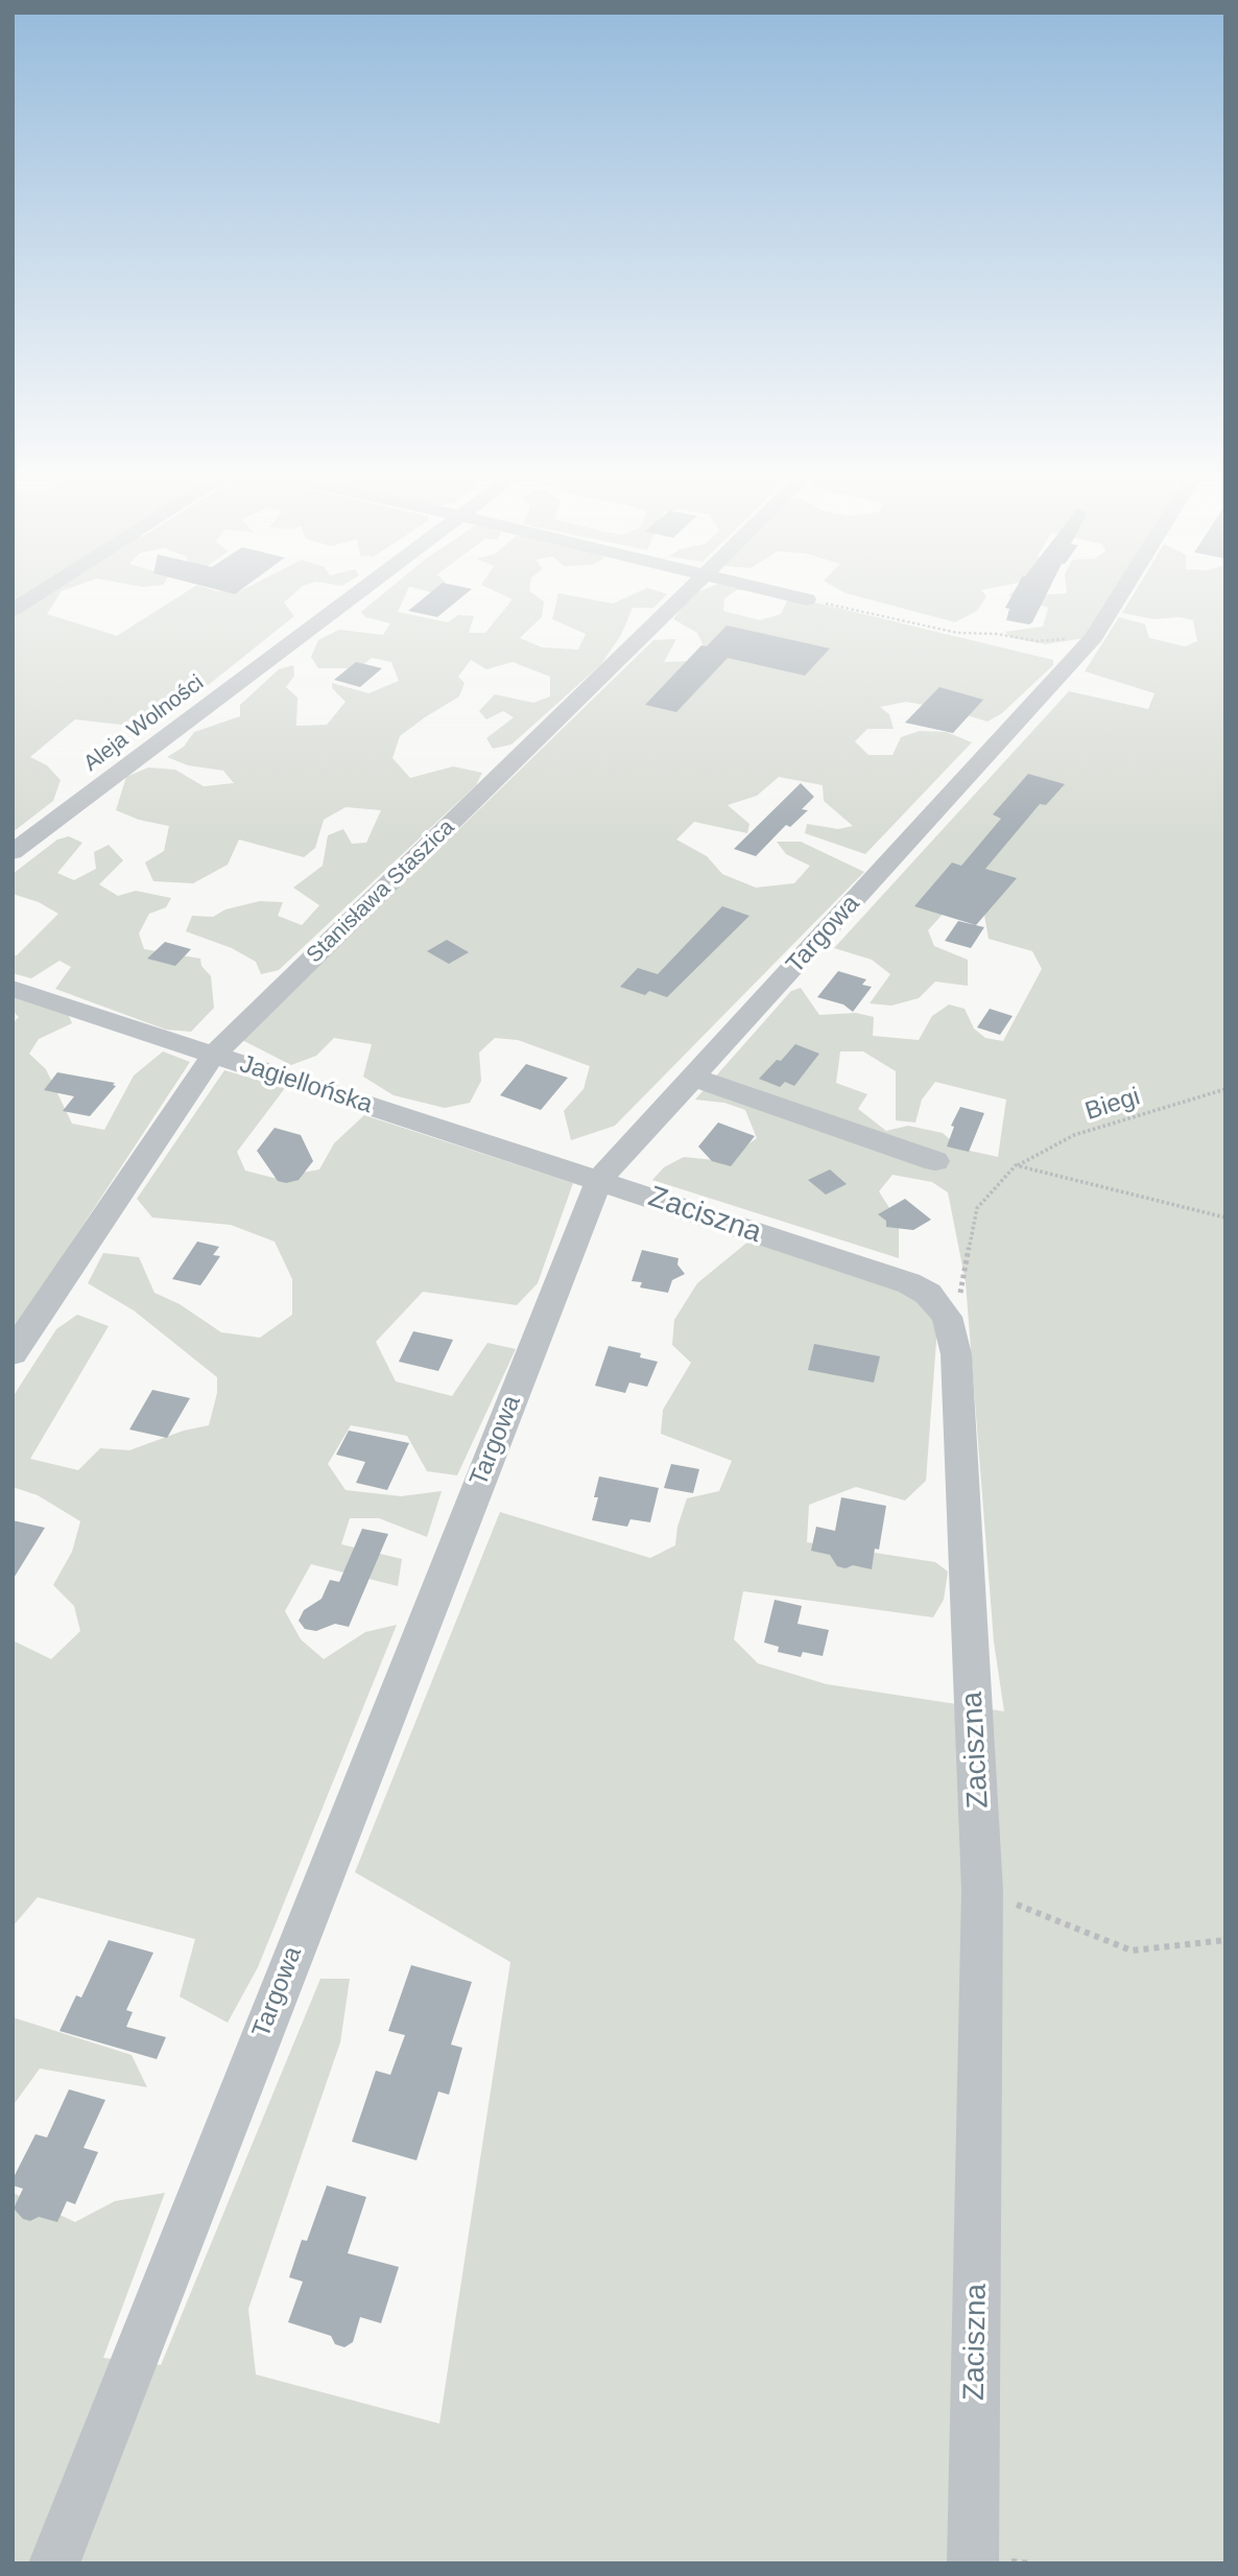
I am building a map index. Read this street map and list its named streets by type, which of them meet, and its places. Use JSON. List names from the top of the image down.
{
  "streets": {
    "street": [
      "Aleja Wolności",
      "Stanisława Staszica",
      "Targowa",
      "Jagiellońska",
      "Zaciszna"
    ],
    "path": ["Biegi"]
  },
  "crossings": [
    ["Stanisława Staszica", "Jagiellońska"],
    ["Targowa", "Jagiellońska"],
    ["Targowa", "Zaciszna"],
    ["Jagiellońska", "Zaciszna"],
    ["Biegi", "Zaciszna"]
  ]
}
